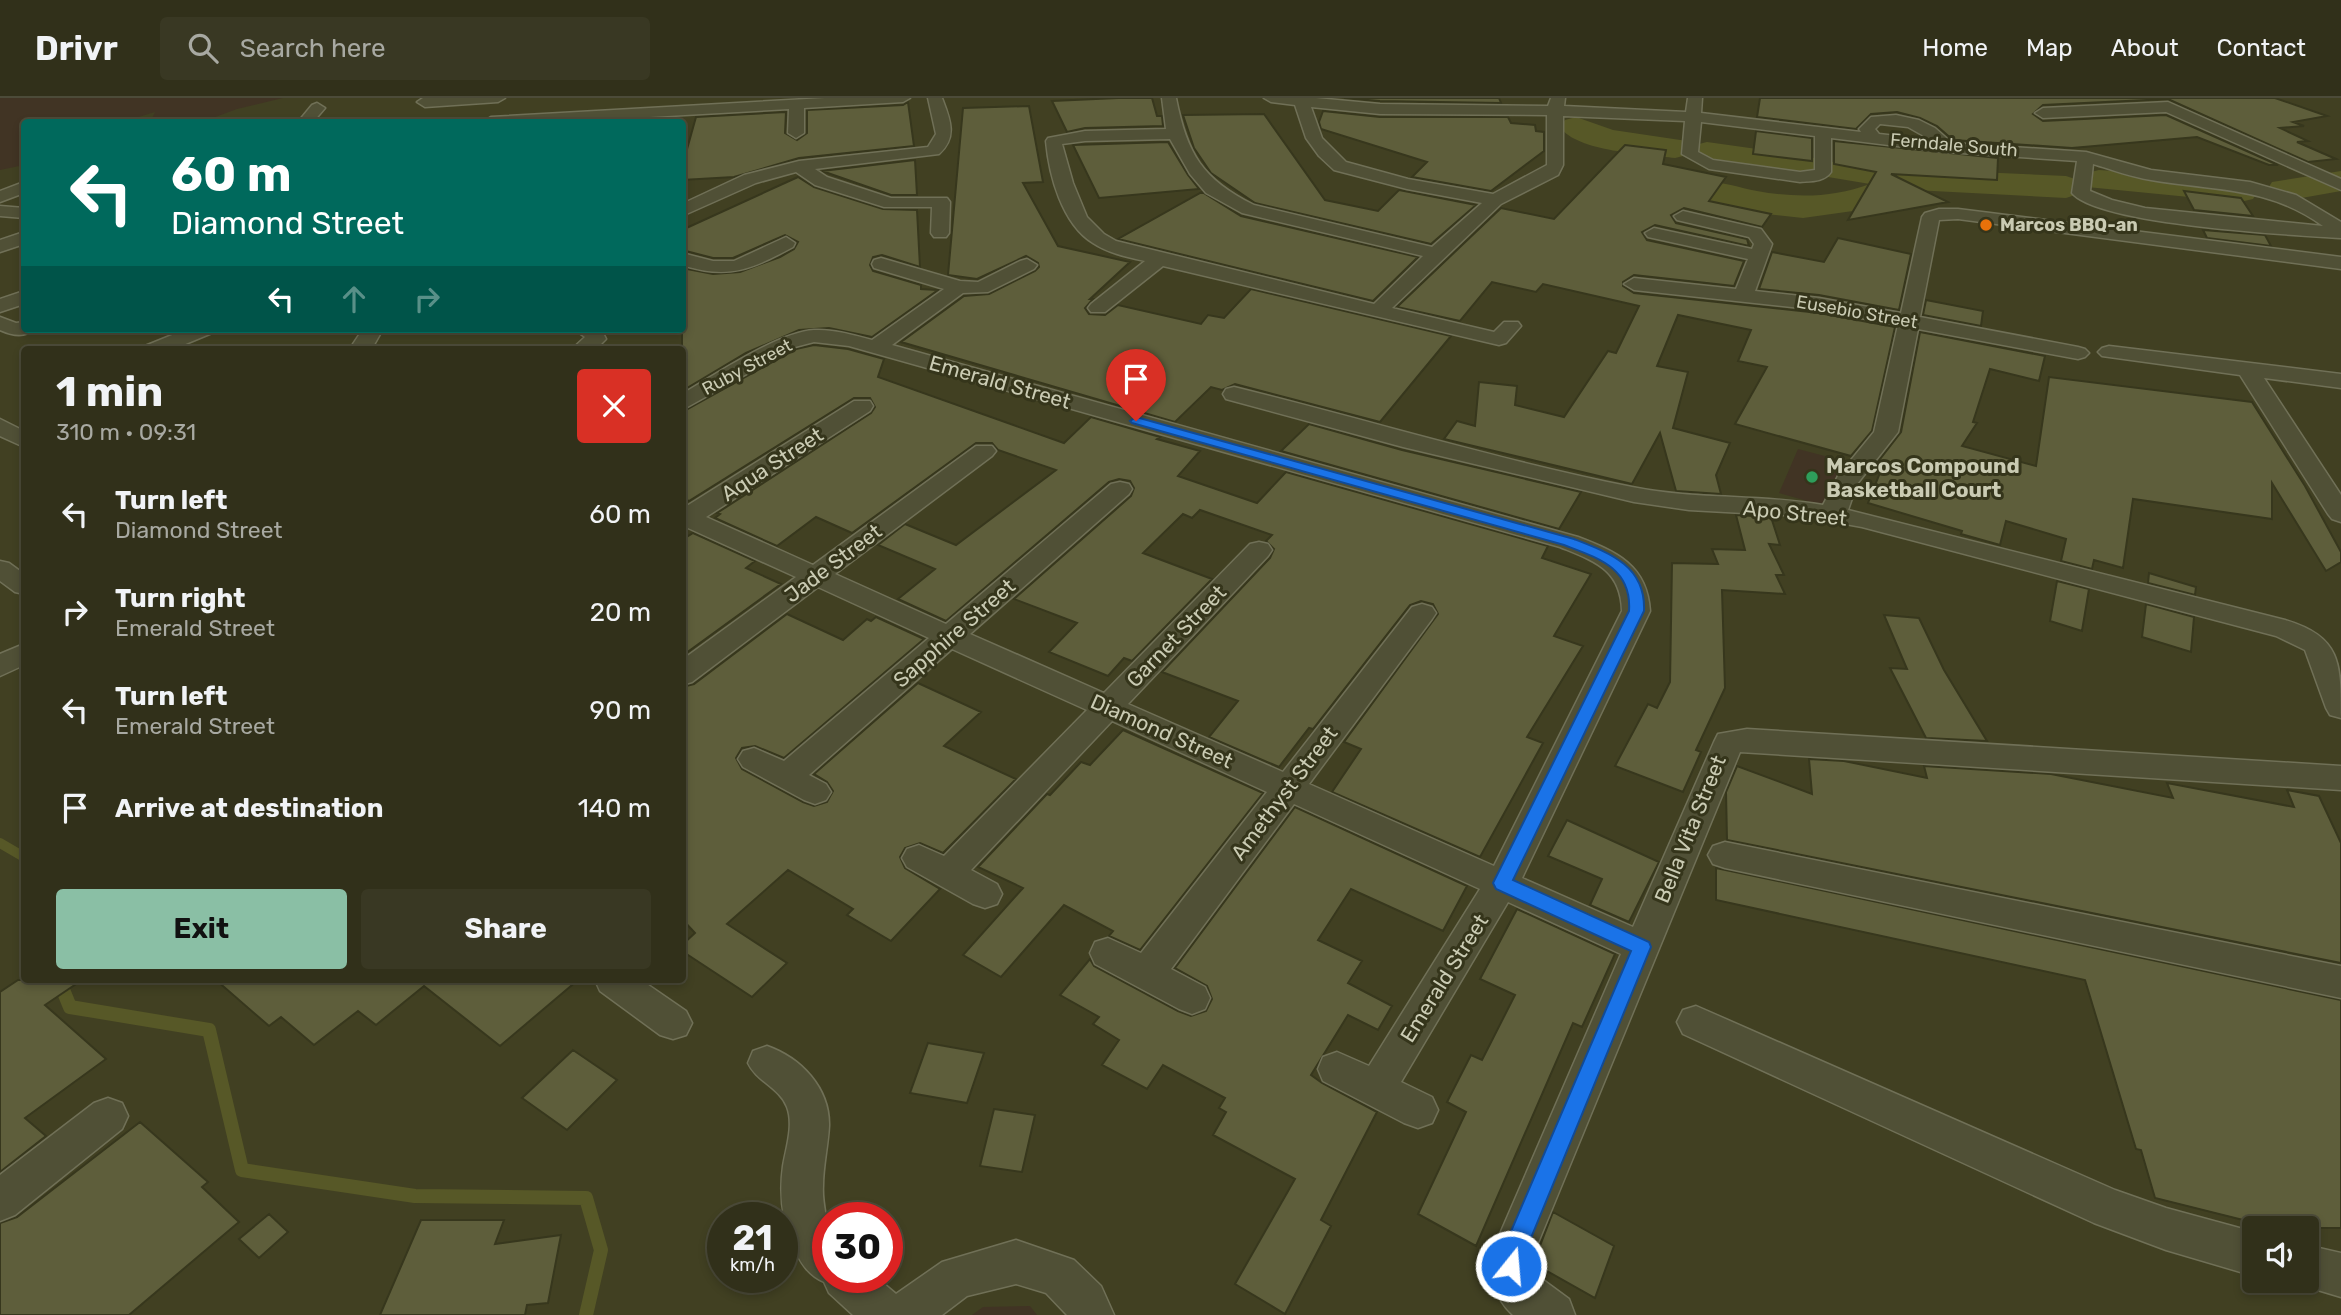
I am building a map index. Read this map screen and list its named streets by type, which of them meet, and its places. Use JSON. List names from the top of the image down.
{
  "streets": {
    "street": [
      "Ferndale South",
      "Eusebio Street",
      "Ruby Street",
      "Emerald Street",
      "Aqua Street",
      "Apo Street",
      "Jade Street",
      "Sapphire Street",
      "Garnet Street",
      "Diamond Street",
      "Amethyst Street",
      "Bella Vita Street"
    ]
  },
  "crossings": [
    ["Ruby Street", "Emerald Street"],
    ["Emerald Street", "Diamond Street"],
    ["Jade Street", "Diamond Street"],
    ["Sapphire Street", "Diamond Street"],
    ["Garnet Street", "Diamond Street"],
    ["Diamond Street", "Amethyst Street"],
    ["Diamond Street", "Bella Vita Street"]
  ],
  "places": ["Marcos BBQ-an", "Marcos Compound Basketball Court"],
  "page": {
    "header": "Drivr",
    "search": "Search here",
    "nav": [
      "Home",
      "Map",
      "About",
      "Contact"
    ],
    "turn": ["60 m", "Diamond Street"],
    "heading": ["1 min", "310 m · 09:31"],
    "list": [
      {
        "name": "Turn left",
        "note": "Diamond Street",
        "value": "60 m"
      },
      {
        "name": "Turn right",
        "note": "Emerald Street",
        "value": "20 m"
      },
      {
        "name": "Turn left",
        "note": "Emerald Street",
        "value": "90 m"
      },
      {
        "name": "Arrive at destination",
        "value": "140 m"
      }
    ],
    "buttons": ["Exit", "Share"],
    "speed": "21 km/h",
    "limit": "30"
  }
}
